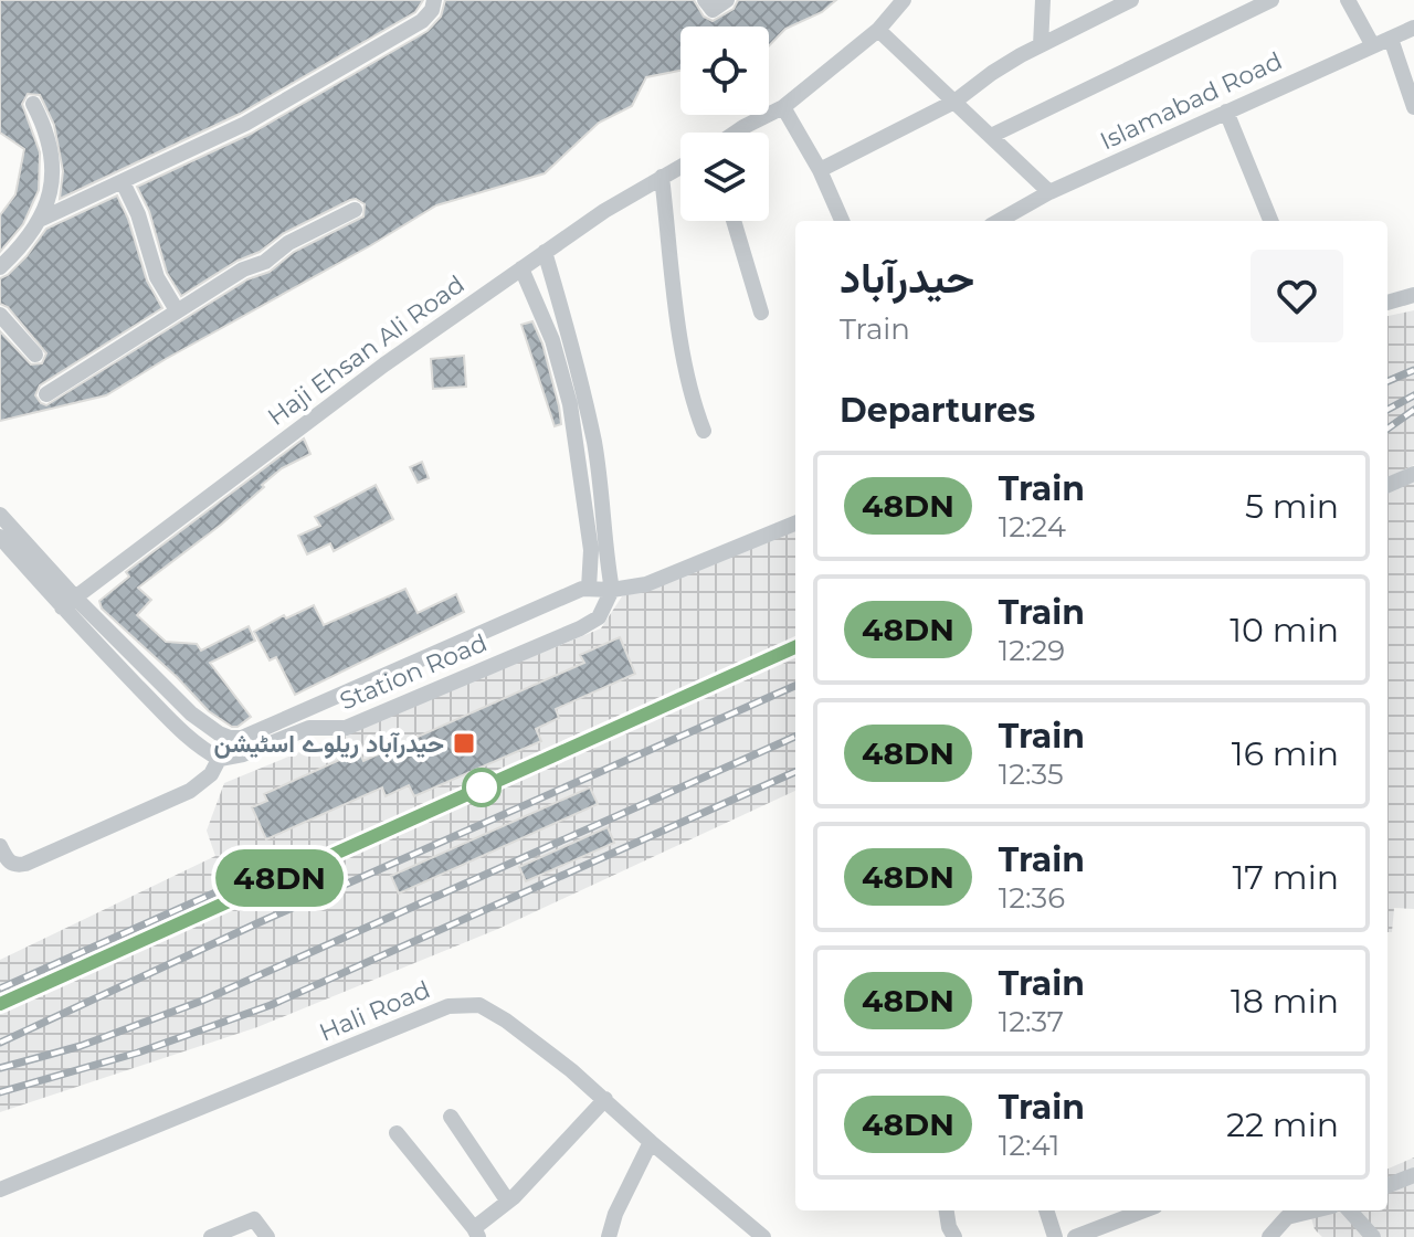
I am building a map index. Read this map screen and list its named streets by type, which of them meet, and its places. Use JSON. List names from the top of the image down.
{
  "streets": {
    "street": [
      "Islamabad Road",
      "Haji Ehsan Ali Road",
      "Station Road",
      "Hali Road"
    ]
  },
  "places": {
    "transit": ["حیدرآباد ریلوے اسٹیشن"]
  },
  "page": {
    "on_map": "48DN",
    "heading": [
      ["حیدرآباد", "Train"],
      "Departures"
    ],
    "list": [
      {
        "mark": "48DN",
        "name": "Train",
        "note": "12:24",
        "value": "5 min"
      },
      {
        "mark": "48DN",
        "name": "Train",
        "note": "12:29",
        "value": "10 min"
      },
      {
        "mark": "48DN",
        "name": "Train",
        "note": "12:35",
        "value": "16 min"
      },
      {
        "mark": "48DN",
        "name": "Train",
        "note": "12:36",
        "value": "17 min"
      },
      {
        "mark": "48DN",
        "name": "Train",
        "note": "12:37",
        "value": "18 min"
      },
      {
        "mark": "48DN",
        "name": "Train",
        "note": "12:41",
        "value": "22 min"
      }
    ]
  }
}
